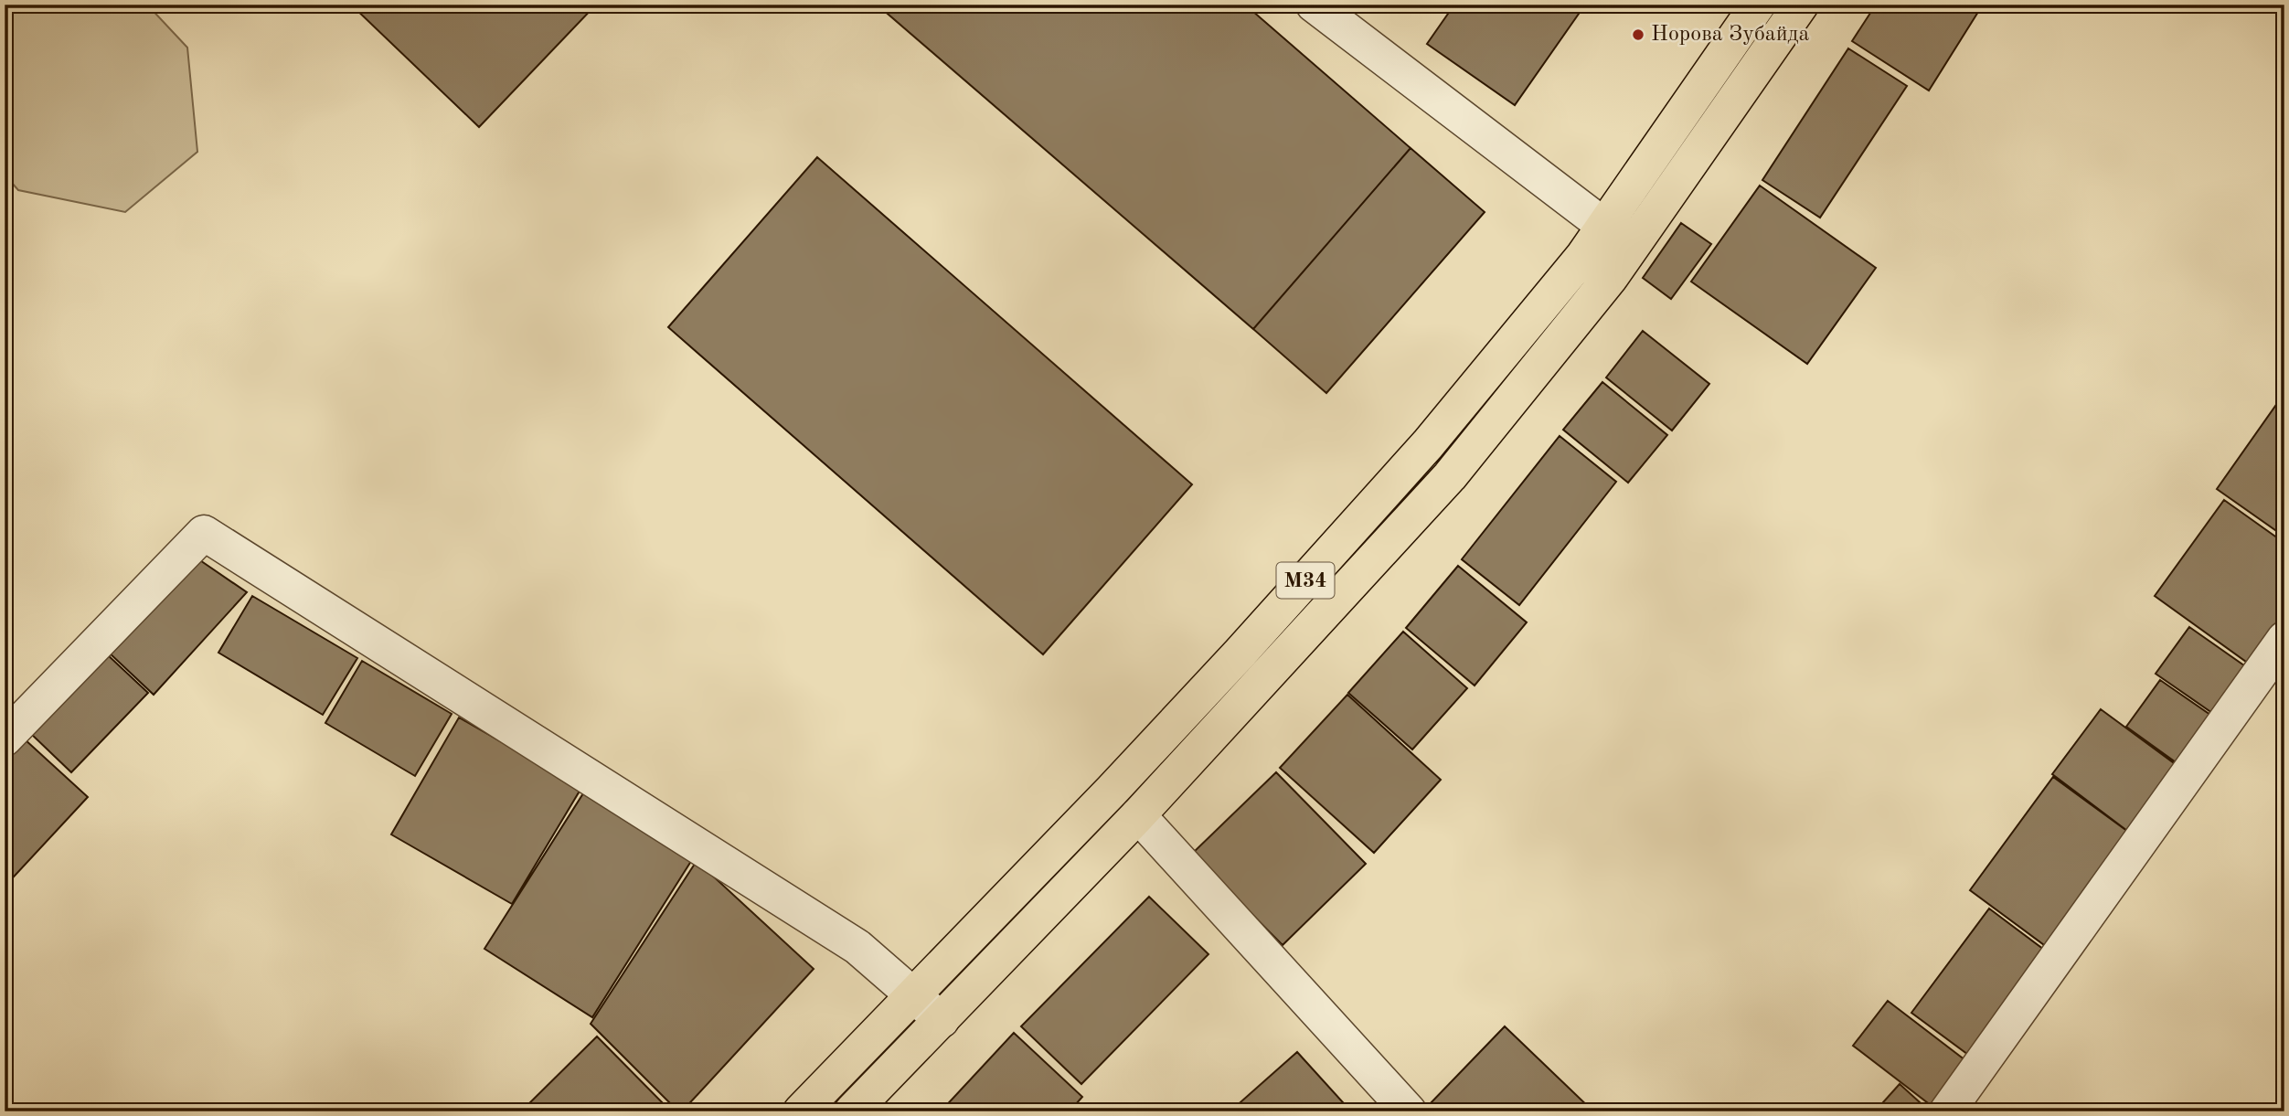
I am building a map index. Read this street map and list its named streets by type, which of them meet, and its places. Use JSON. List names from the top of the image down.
{
  "streets": {
    "main road": ["M34"]
  },
  "places": ["Норова Зубайда"]
}
